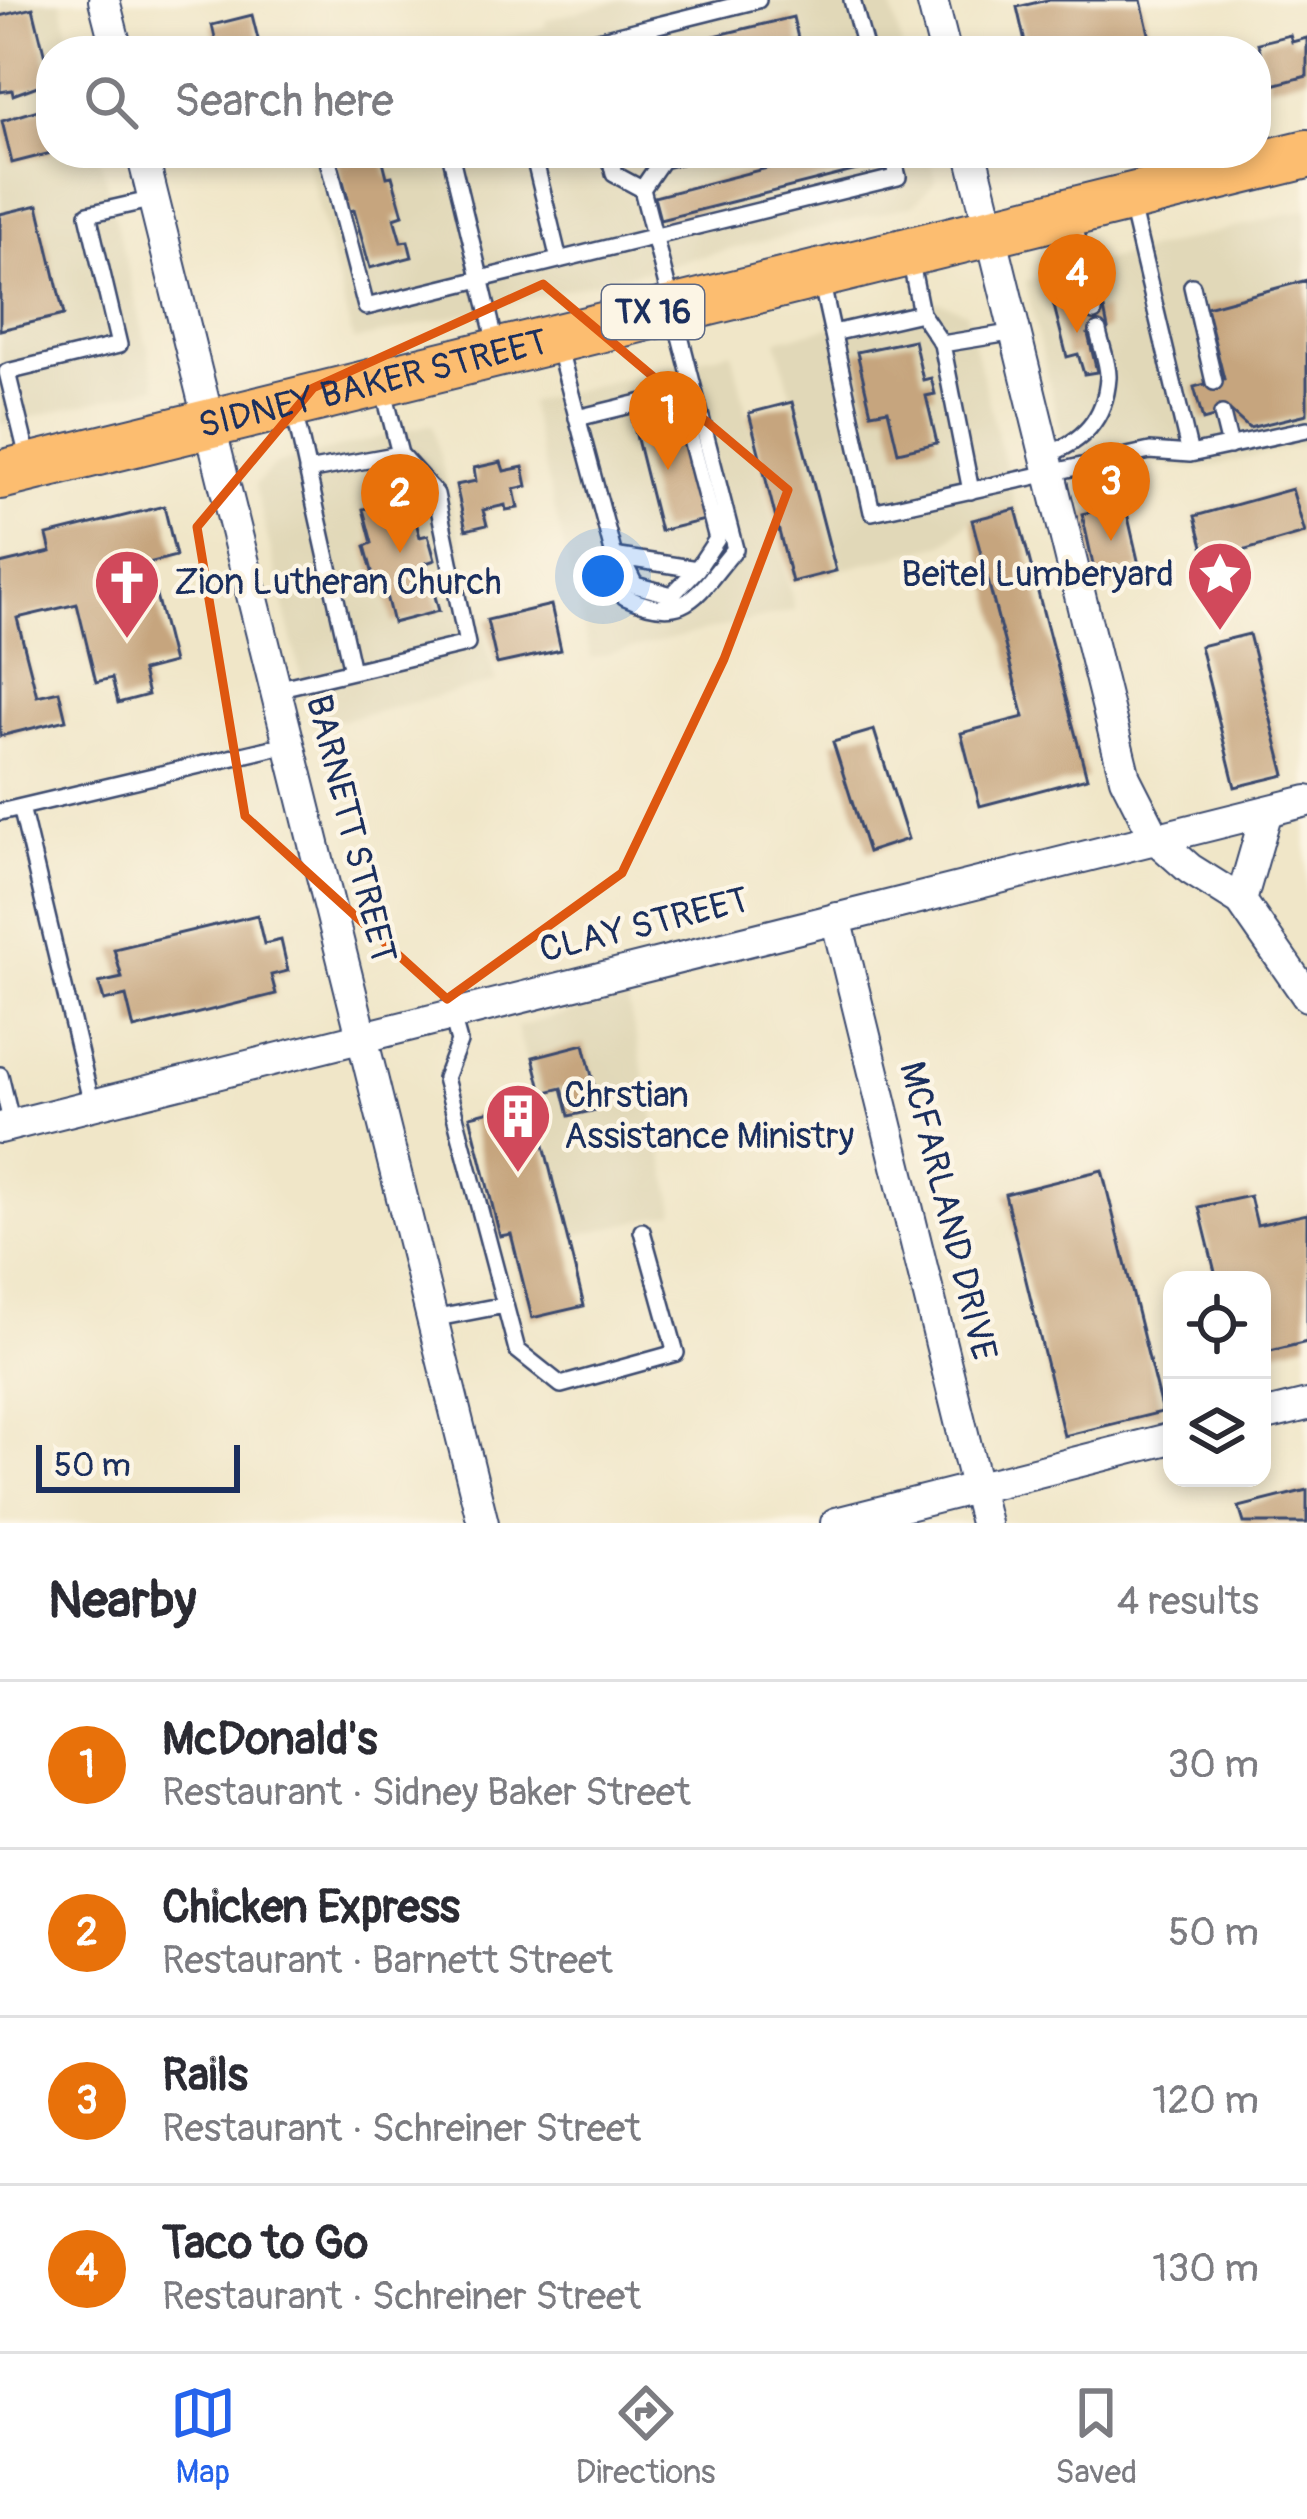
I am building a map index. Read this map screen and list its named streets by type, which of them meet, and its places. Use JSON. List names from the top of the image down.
{
  "streets": {
    "main road": ["TX 16", "SIDNEY BAKER STREET"],
    "street": ["BARNETT STREET", "CLAY STREET", "MCFARLAND DRIVE"]
  },
  "crossings": [
    ["SIDNEY BAKER STREET", "BARNETT STREET"],
    ["BARNETT STREET", "CLAY STREET"],
    ["CLAY STREET", "MCFARLAND DRIVE"]
  ],
  "places": {
    "place": ["Beitel Lumberyard"],
    "church": ["Zion Lutheran Church"],
    "building": ["Chrstian Assistance Ministry"]
  },
  "scale_bar": "50 m",
  "page": {
    "search": "Search here",
    "pins": [
      "4",
      "1",
      "3",
      "2"
    ],
    "scale": "50 m",
    "heading": ["Nearby", "4 results"],
    "list": [
      {
        "mark": "1",
        "name": "McDonald's",
        "note": "Restaurant · Sidney Baker Street",
        "value": "30 m"
      },
      {
        "mark": "2",
        "name": "Chicken Express",
        "note": "Restaurant · Barnett Street",
        "value": "50 m"
      },
      {
        "mark": "3",
        "name": "Rails",
        "note": "Restaurant · Schreiner Street",
        "value": "120 m"
      },
      {
        "mark": "4",
        "name": "Taco to Go",
        "note": "Restaurant · Schreiner Street",
        "value": "130 m"
      }
    ],
    "nav": ["Map", "Directions", "Saved"]
  }
}
